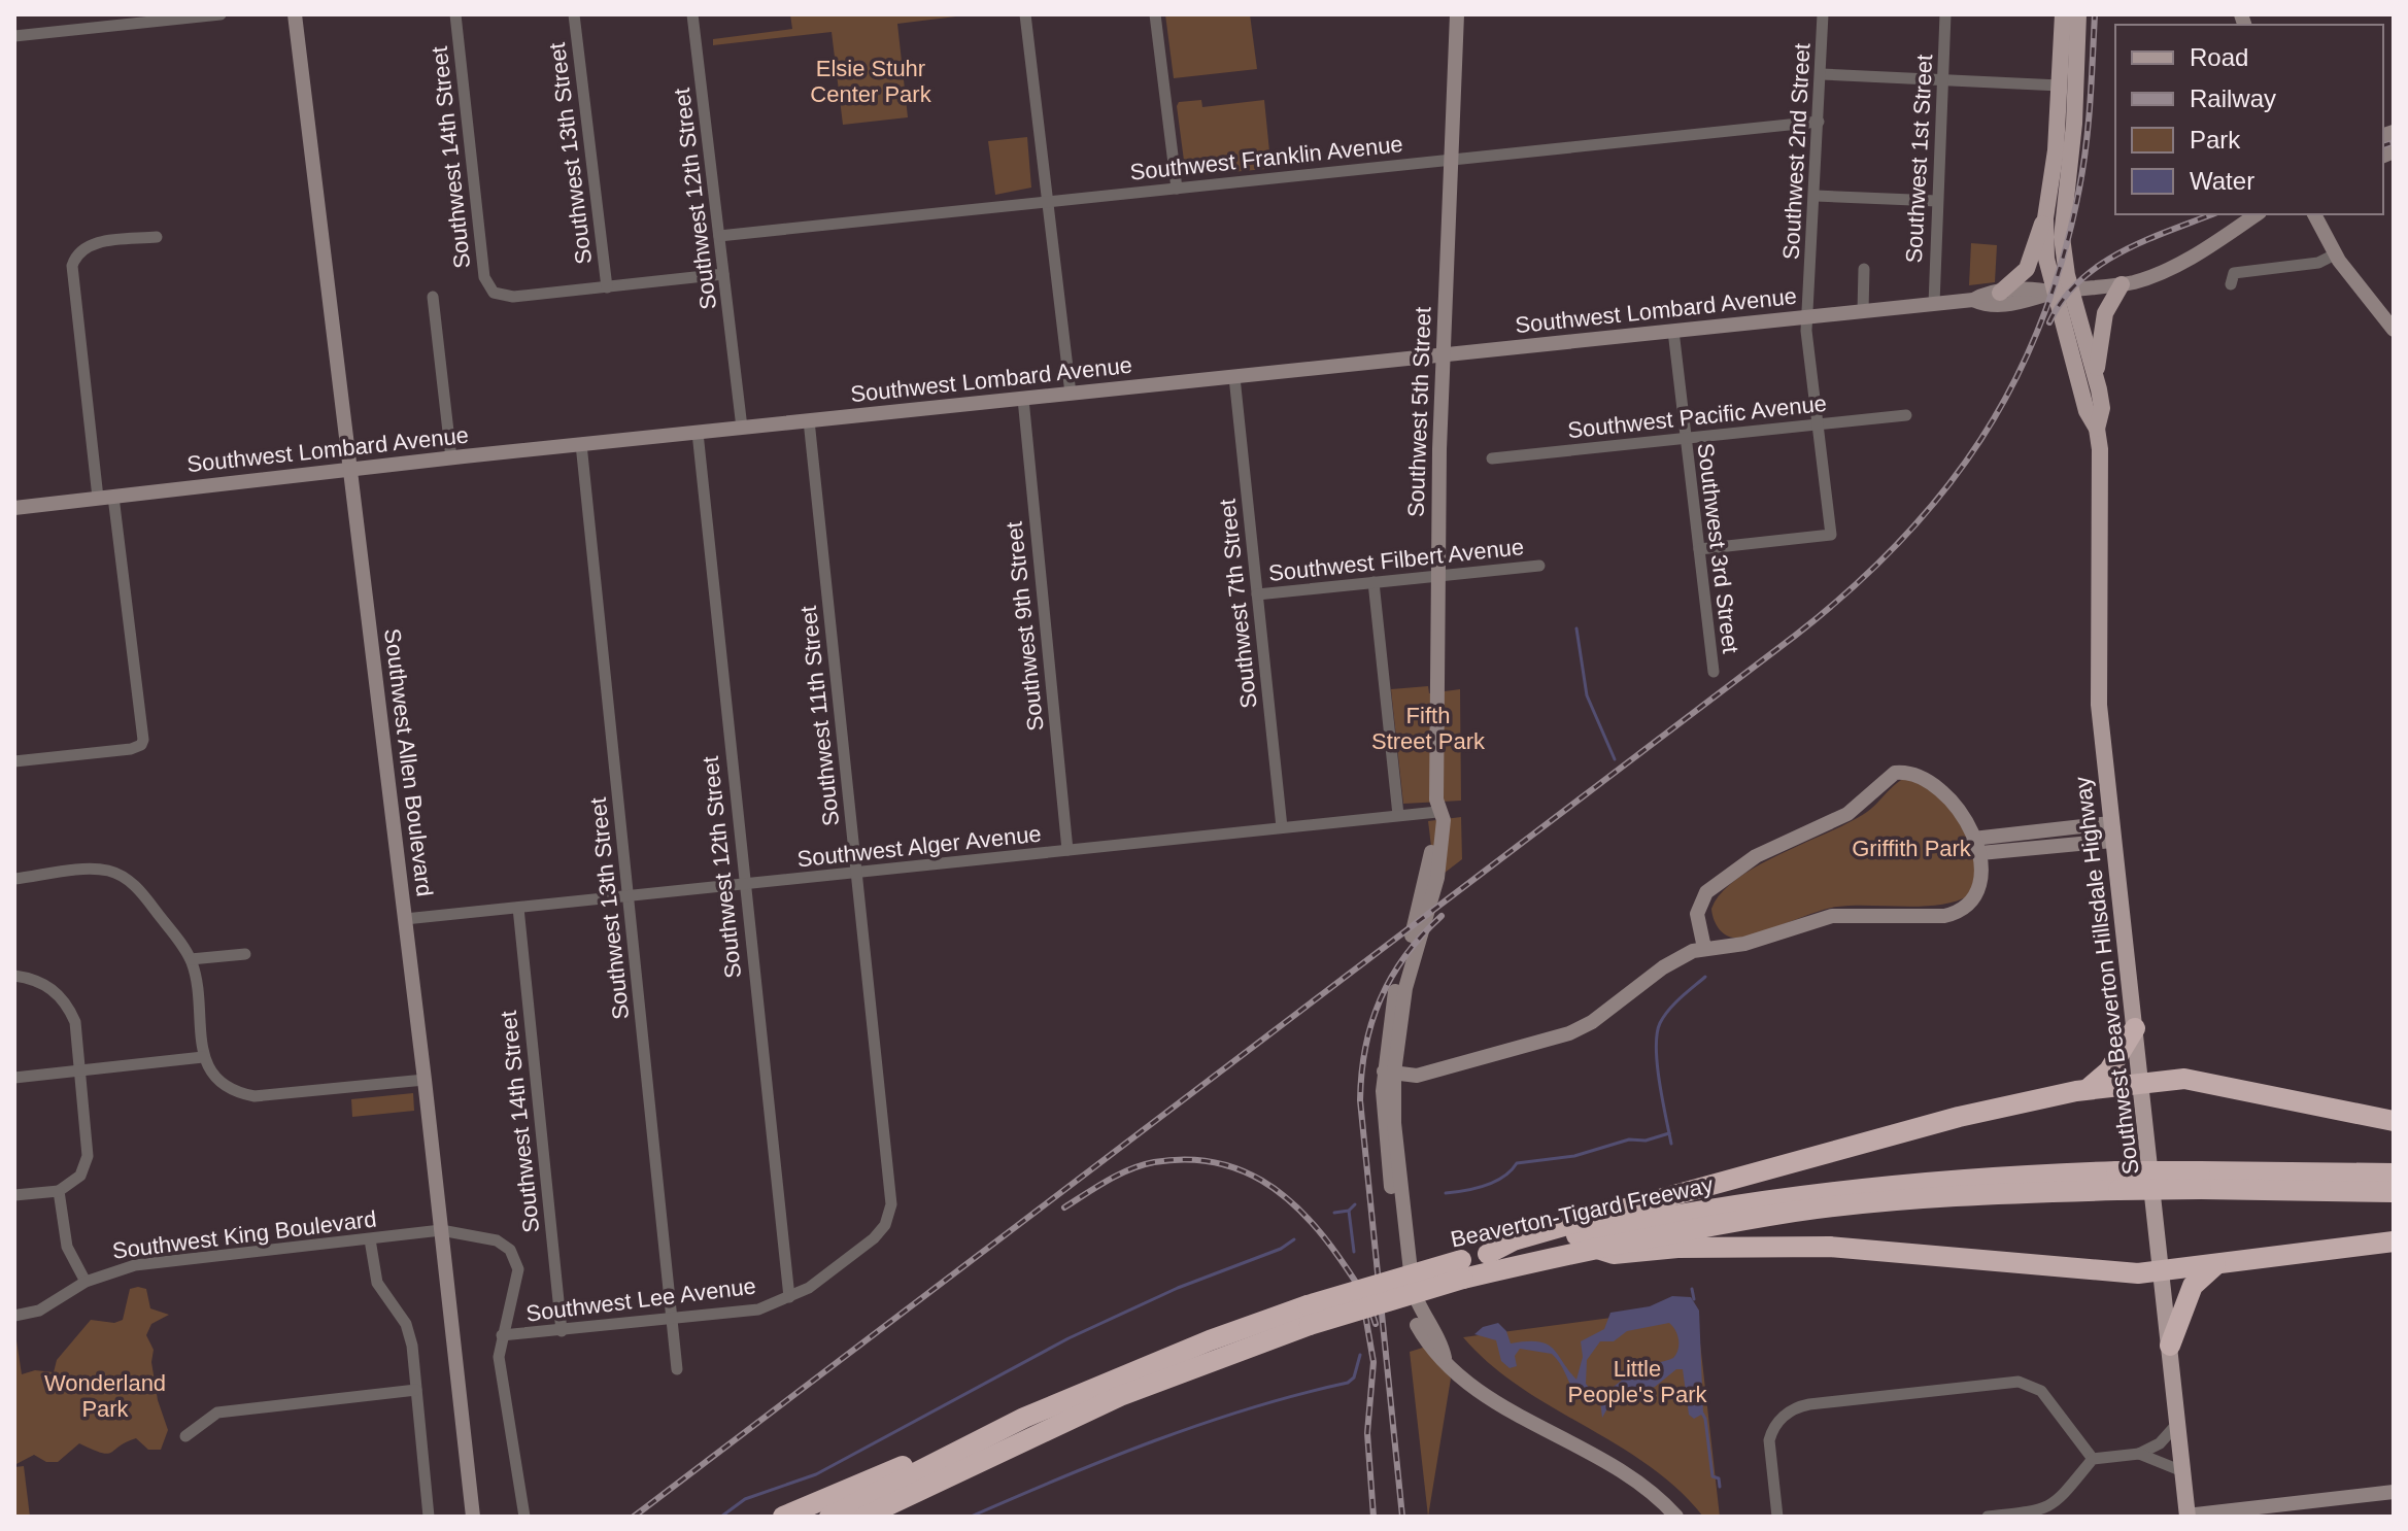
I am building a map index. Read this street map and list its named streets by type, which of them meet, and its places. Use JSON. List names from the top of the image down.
{
  "streets": {
    "highway": ["Beaverton-Tigard Freeway"],
    "main road": ["Southwest Beaverton Hillsdale Highway"],
    "street": [
      "Southwest 2nd Street",
      "Southwest 13th Street",
      "Southwest 14th Street",
      "Southwest Franklin Avenue",
      "Southwest 1st Street",
      "Southwest 12th Street",
      "Southwest Lombard Avenue",
      "Southwest 5th Street",
      "Southwest Pacific Avenue",
      "Southwest 3rd Street",
      "Southwest Filbert Avenue",
      "Southwest 7th Street",
      "Southwest 9th Street",
      "Southwest 11th Street",
      "Southwest Allen Boulevard",
      "Southwest Alger Avenue",
      "Southwest King Boulevard",
      "Southwest Lee Avenue"
    ]
  },
  "crossings": [
    ["Southwest 2nd Street", "Southwest Franklin Avenue"],
    ["Southwest 2nd Street", "Southwest Lombard Avenue"],
    ["Southwest 2nd Street", "Southwest Pacific Avenue"],
    ["Southwest 2nd Street", "Southwest 3rd Street"],
    ["Southwest 13th Street", "Southwest 14th Street"],
    ["Southwest 13th Street", "Southwest Lombard Avenue"],
    ["Southwest 13th Street", "Southwest Alger Avenue"],
    ["Southwest 13th Street", "Southwest Lee Avenue"],
    ["Southwest 14th Street", "Southwest Alger Avenue"],
    ["Southwest 14th Street", "Southwest Lee Avenue"],
    ["Southwest Franklin Avenue", "Southwest 12th Street"],
    ["Southwest Franklin Avenue", "Southwest 5th Street"],
    ["Southwest 1st Street", "Southwest Lombard Avenue"],
    ["Southwest 12th Street", "Southwest Lombard Avenue"],
    ["Southwest 12th Street", "Southwest Alger Avenue"],
    ["Southwest 12th Street", "Southwest Lee Avenue"],
    ["Southwest Lombard Avenue", "Southwest 5th Street"],
    ["Southwest Lombard Avenue", "Southwest 3rd Street"],
    ["Southwest Lombard Avenue", "Southwest 7th Street"],
    ["Southwest Lombard Avenue", "Southwest 9th Street"],
    ["Southwest Lombard Avenue", "Southwest 11th Street"],
    ["Southwest Lombard Avenue", "Southwest Allen Boulevard"],
    ["Southwest Lombard Avenue", "Southwest Beaverton Hillsdale Highway"],
    ["Southwest 5th Street", "Southwest Filbert Avenue"],
    ["Southwest 5th Street", "Southwest Alger Avenue"],
    ["Southwest Pacific Avenue", "Southwest 3rd Street"],
    ["Southwest Filbert Avenue", "Southwest 7th Street"],
    ["Southwest 7th Street", "Southwest Alger Avenue"],
    ["Southwest 9th Street", "Southwest Alger Avenue"],
    ["Southwest 11th Street", "Southwest Alger Avenue"],
    ["Southwest 11th Street", "Southwest Lee Avenue"],
    ["Southwest Allen Boulevard", "Southwest Alger Avenue"],
    ["Southwest Allen Boulevard", "Southwest King Boulevard"],
    ["Southwest King Boulevard", "Southwest Lee Avenue"]
  ],
  "parks": [
    "Elsie Stuhr Center Park",
    "Fifth Street Park",
    "Griffith Park",
    "Little People's Park",
    "Wonderland Park"
  ],
  "legend": [
    "Road",
    "Railway",
    "Park",
    "Water"
  ]
}
